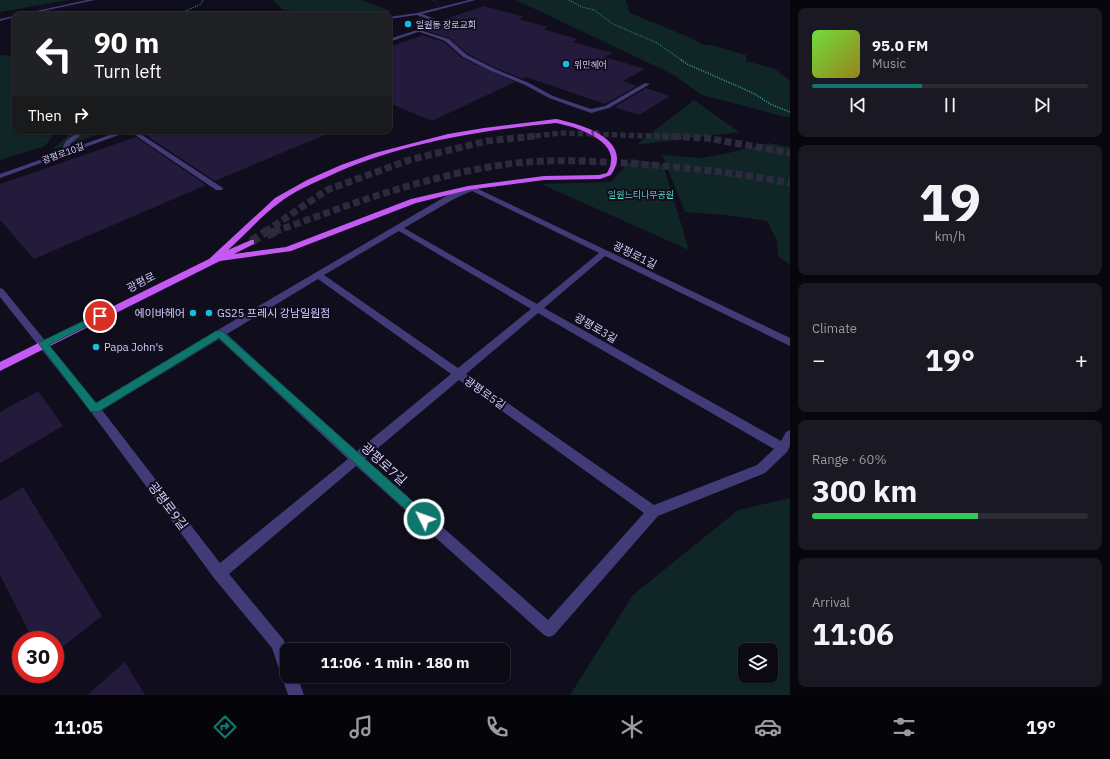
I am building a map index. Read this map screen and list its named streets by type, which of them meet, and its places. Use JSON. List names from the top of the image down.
{
  "streets": {
    "main road": ["광평로"],
    "street": [
      "광평로10길",
      "광평로1길",
      "광평로3길",
      "광평로5길",
      "광평로7길",
      "광평로9길"
    ]
  },
  "crossings": [
    ["광평로1길", "광평로3길"],
    ["광평로", "광평로9길"],
    ["광평로5길", "광평로7길"]
  ],
  "parks": ["일원느티나무공원"],
  "places": [
    "일원동 장로교회",
    "위민헤어",
    "에이바헤어",
    "GS25 프레시 강남일원점",
    "Papa John's"
  ],
  "page": {
    "turn": ["90 m", "Turn left"],
    "song": ["95.0 FM", "Music"],
    "then": "Then",
    "tile": [
      ["19", "km/h"],
      "Climate",
      ["Range · 60%", "300 km"],
      ["Arrival", "11:06"]
    ],
    "heat": ["−", "19°", "+"],
    "limit": "30",
    "trip": "11:06 · 1 min · 180 m",
    "tabs": ["11:05", "19°"]
  }
}
